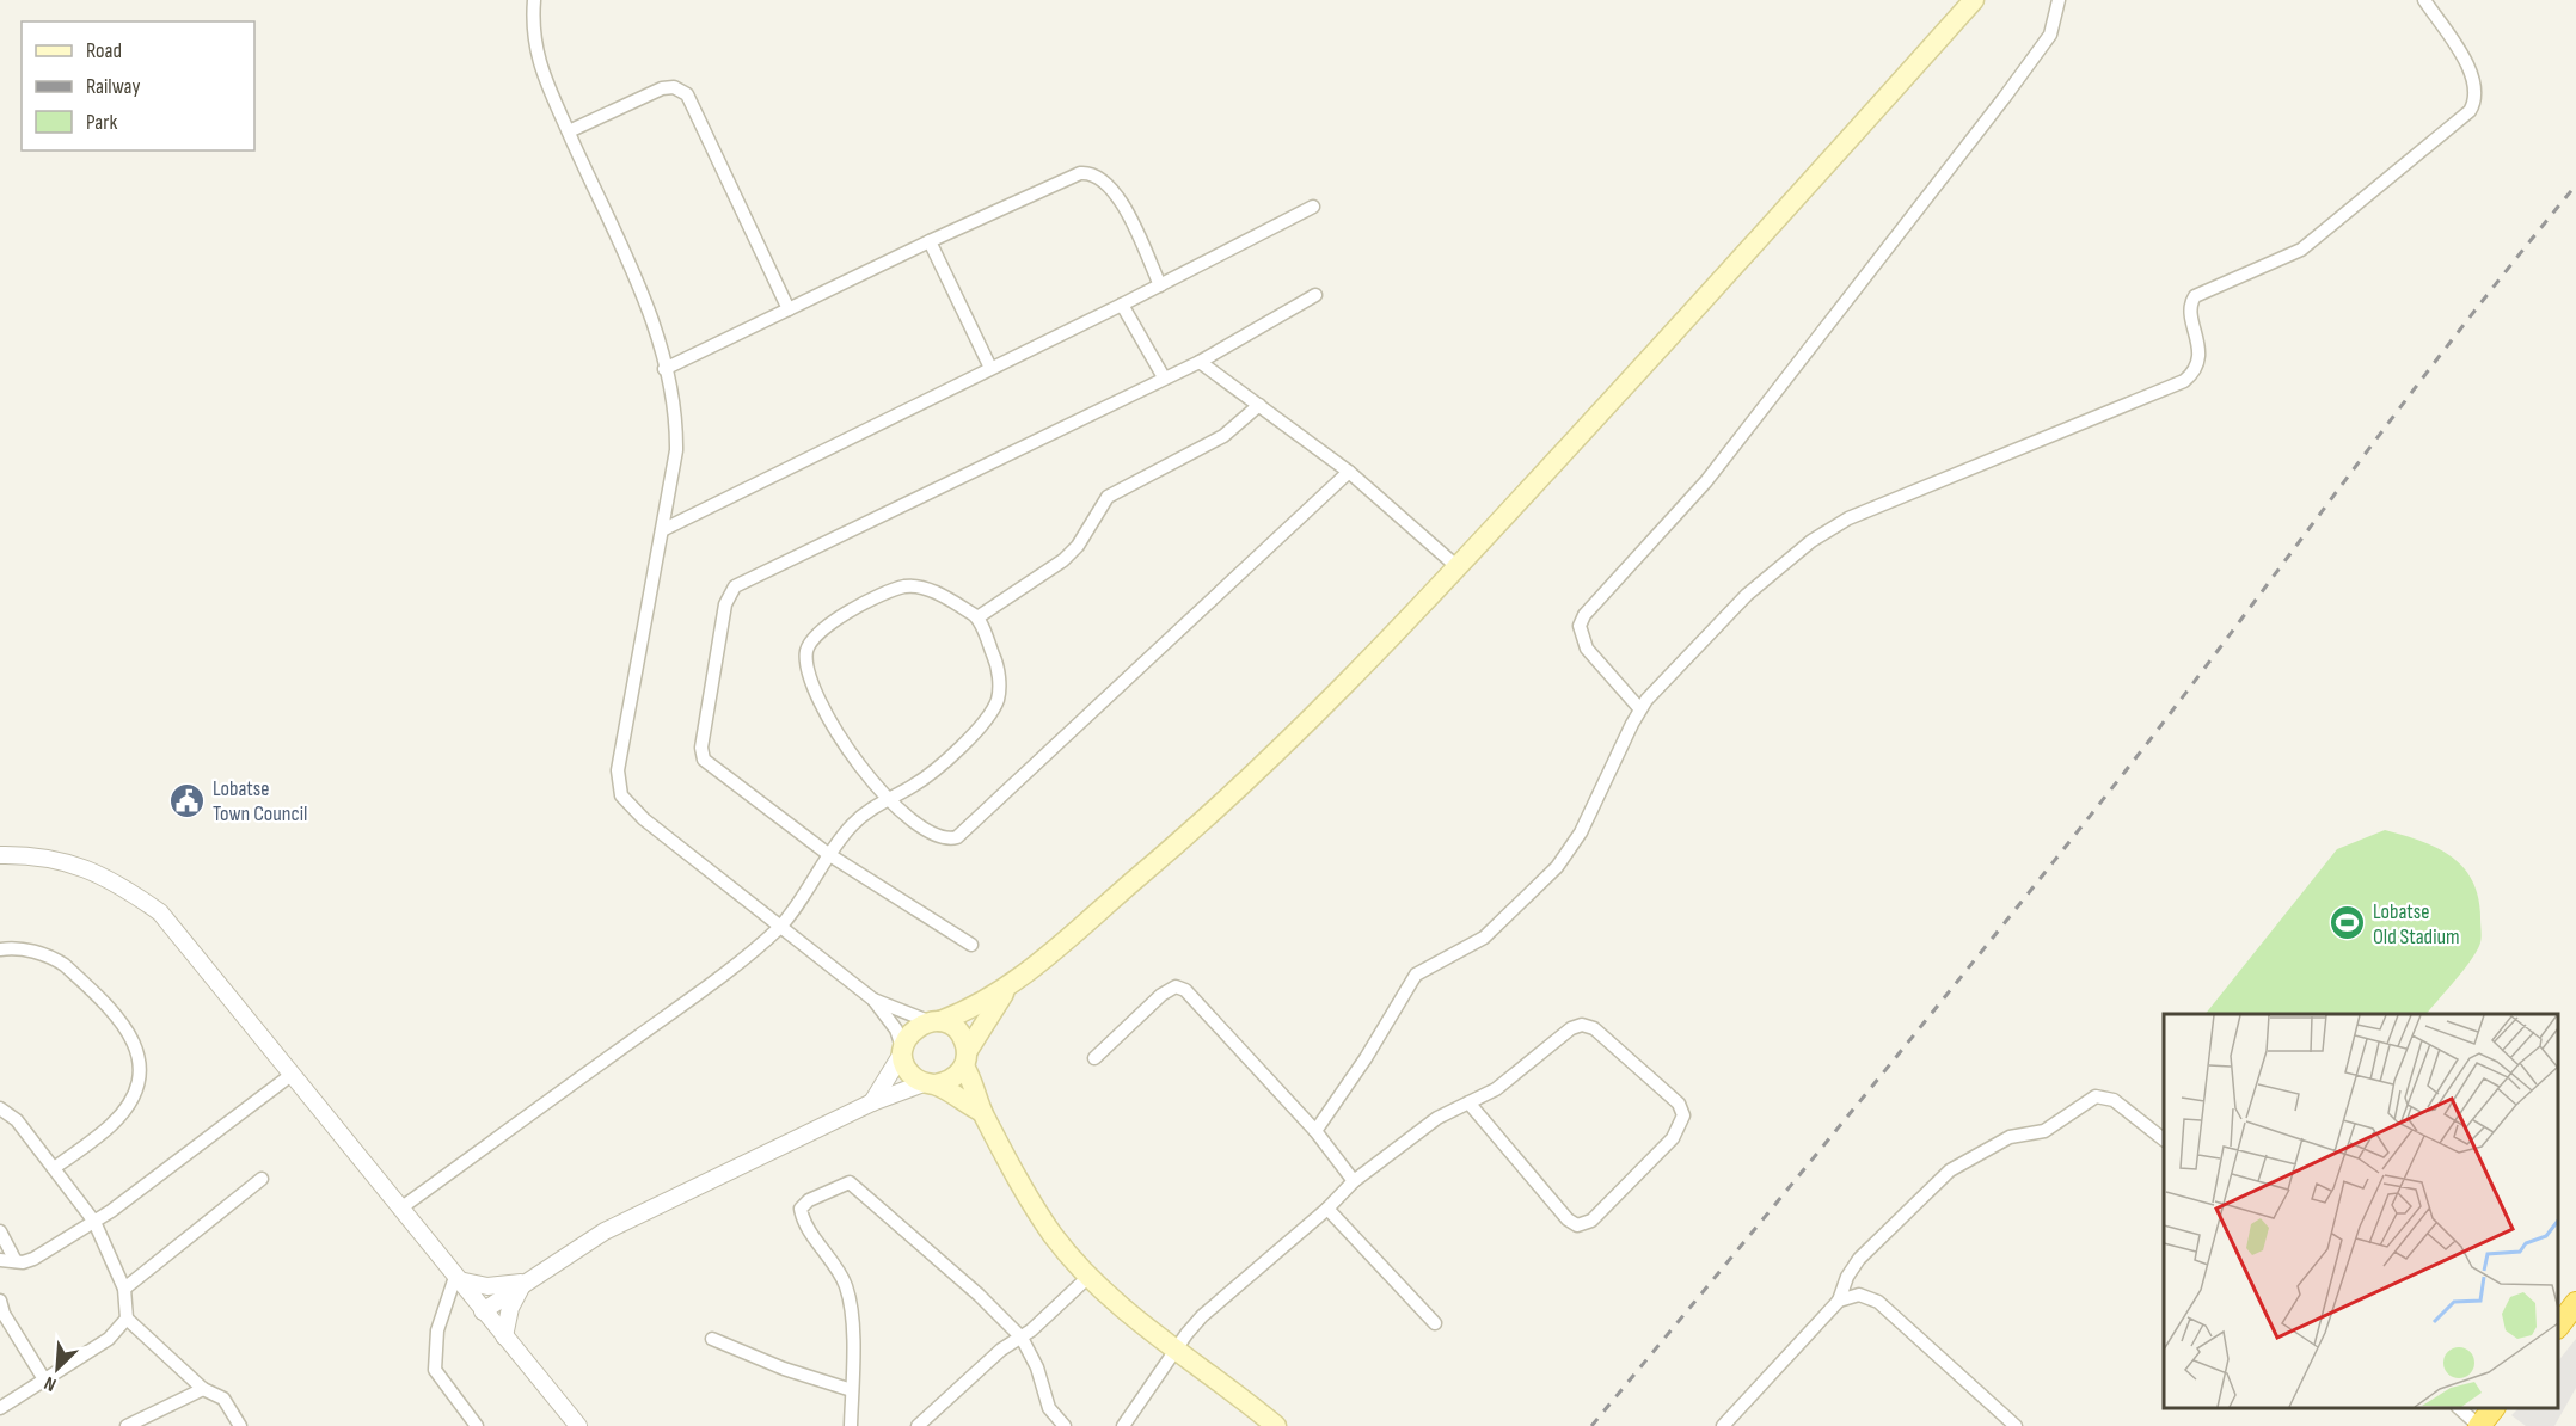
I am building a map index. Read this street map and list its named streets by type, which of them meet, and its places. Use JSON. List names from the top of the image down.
{
  "places": {
    "public building": ["Lobatse Town Council"],
    "sports": ["Lobatse Old Stadium"]
  },
  "legend": ["Road", "Railway", "Park"],
  "north": "bottom left"
}
